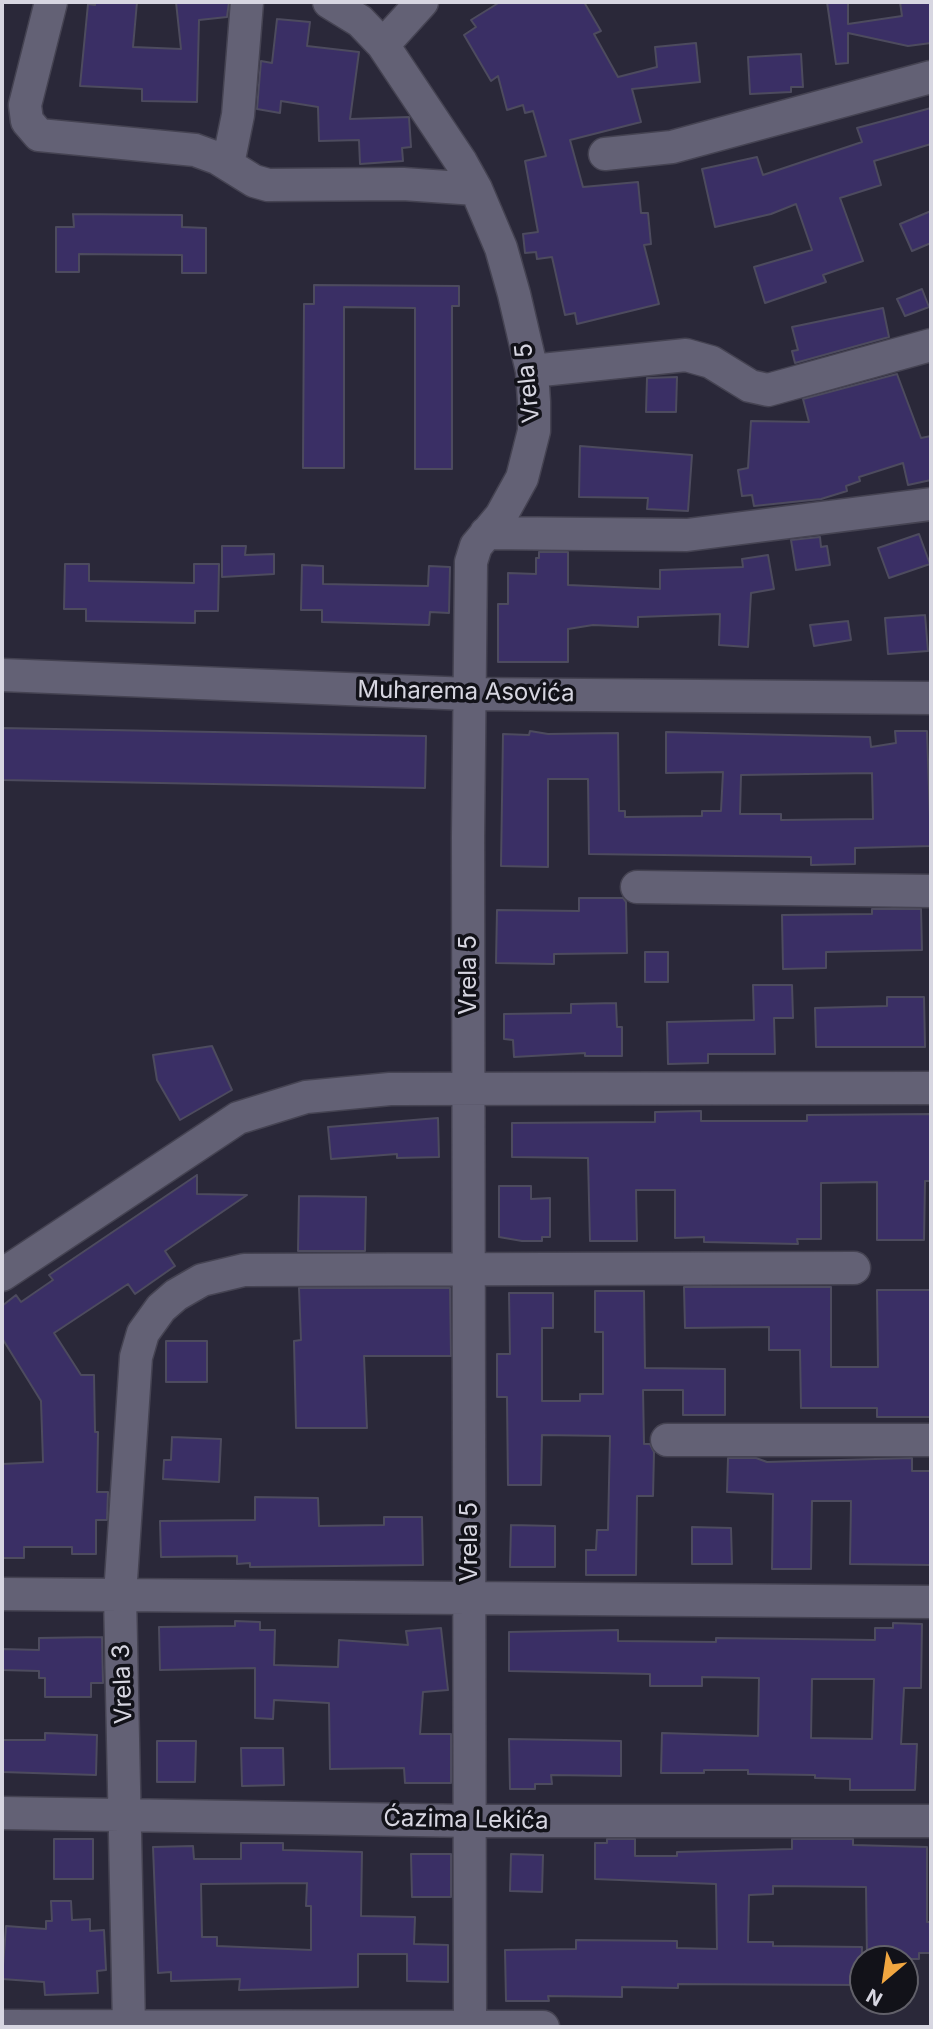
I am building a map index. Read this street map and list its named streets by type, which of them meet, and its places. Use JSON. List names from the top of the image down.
{
  "streets": {
    "street": [
      "Vrela 5",
      "Muharema Asovića",
      "Vrela 3",
      "Ćazima Lekića"
    ]
  },
  "crossings": [
    ["Vrela 5", "Muharema Asovića"],
    ["Vrela 5", "Vrela 3"],
    ["Vrela 5", "Ćazima Lekića"],
    ["Vrela 3", "Ćazima Lekića"]
  ],
  "north": "bottom left"
}
